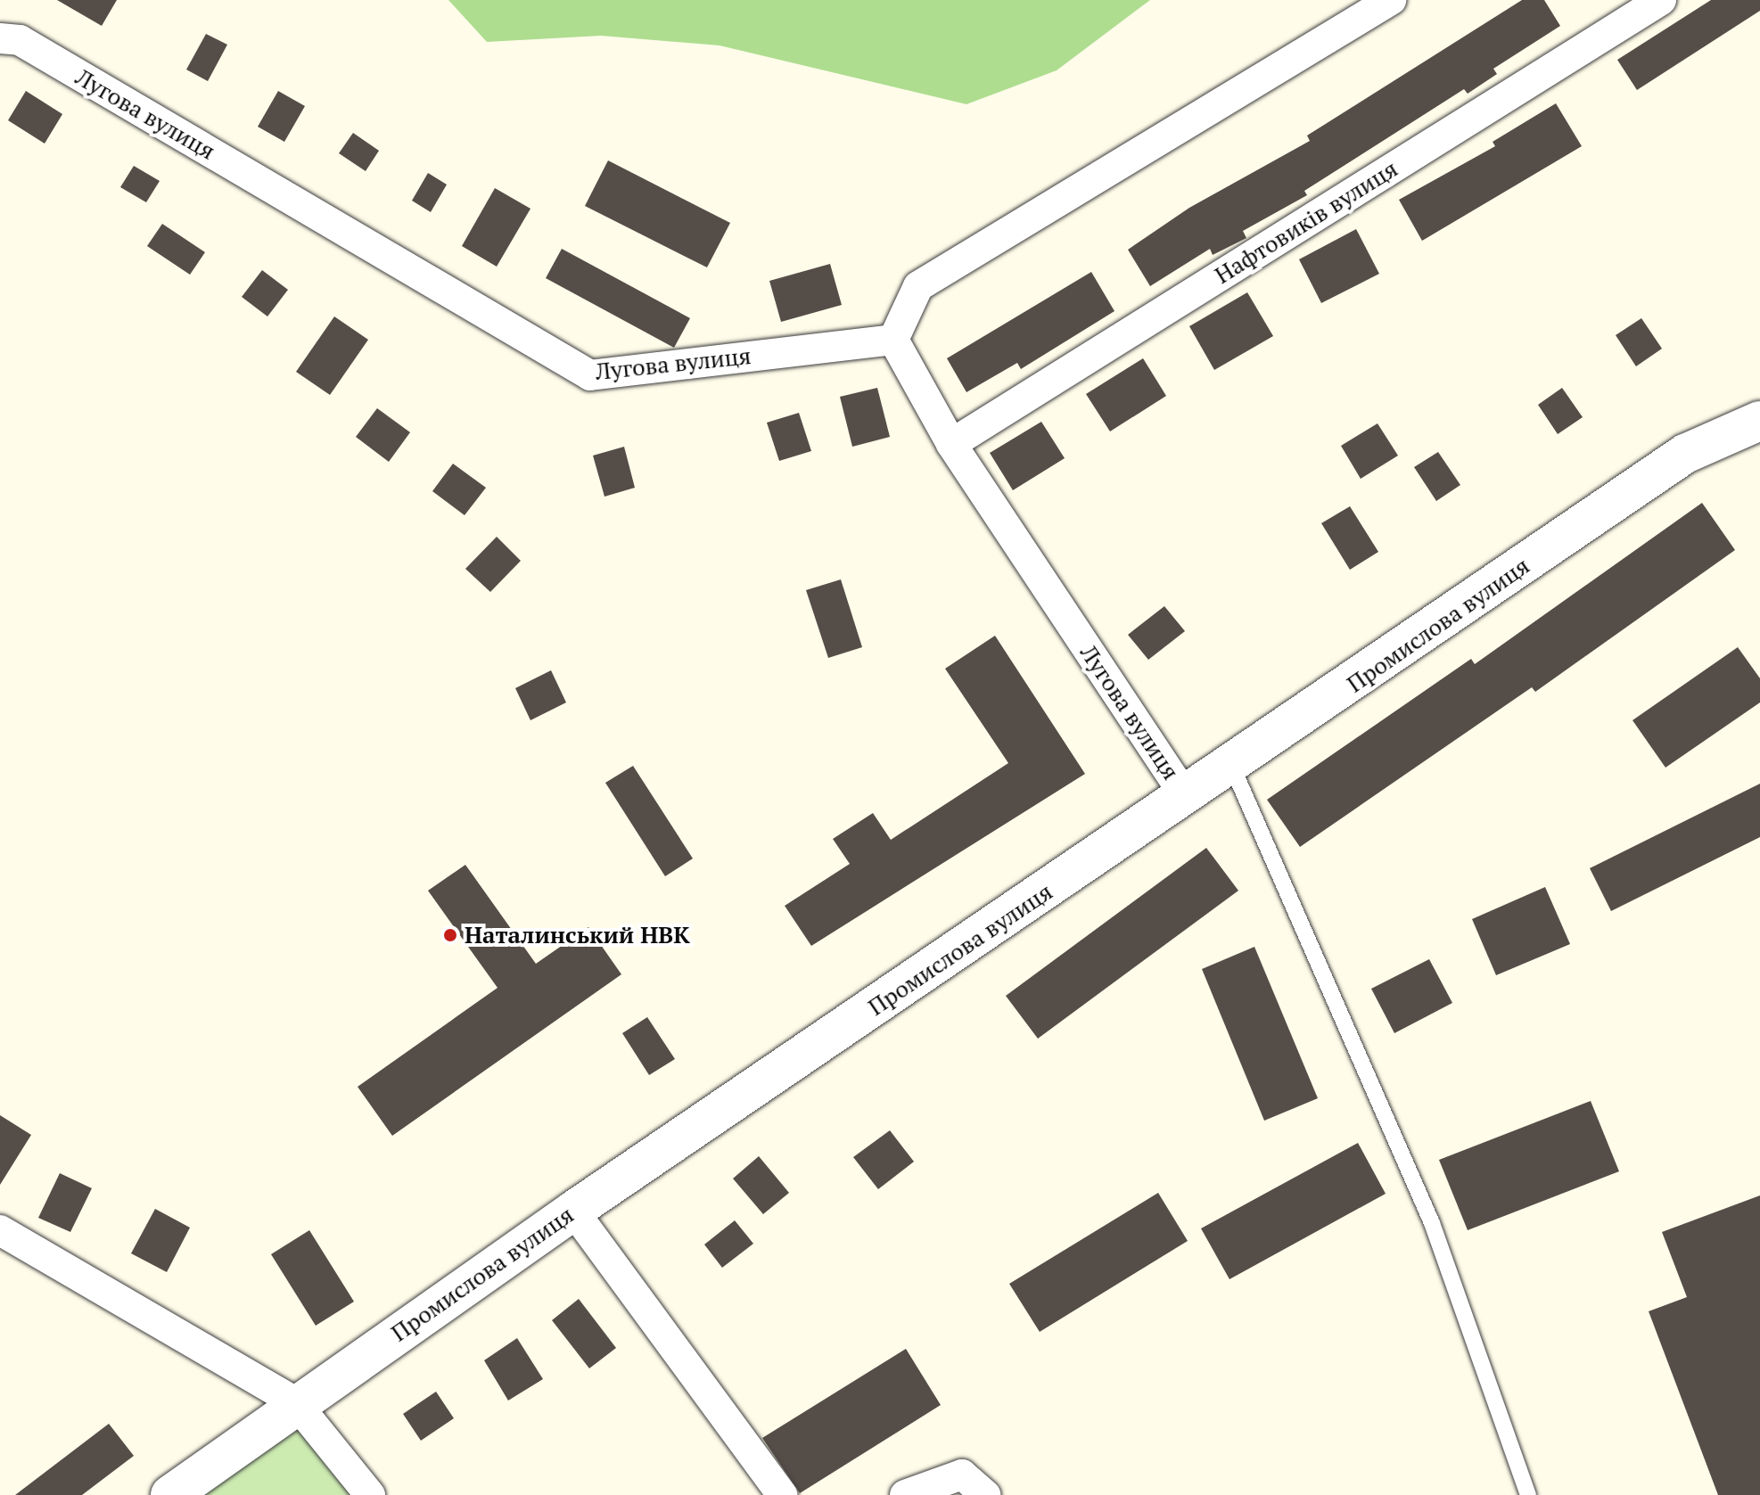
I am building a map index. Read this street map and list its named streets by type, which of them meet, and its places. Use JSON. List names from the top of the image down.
{
  "streets": {
    "street": ["Лугова вулиця", "Нафтовиків вулиця", "Промислова вулиця"]
  },
  "crossings": [
    ["Лугова вулиця", "Нафтовиків вулиця"],
    ["Лугова вулиця", "Промислова вулиця"]
  ],
  "places": ["Наталинський НВК"]
}
